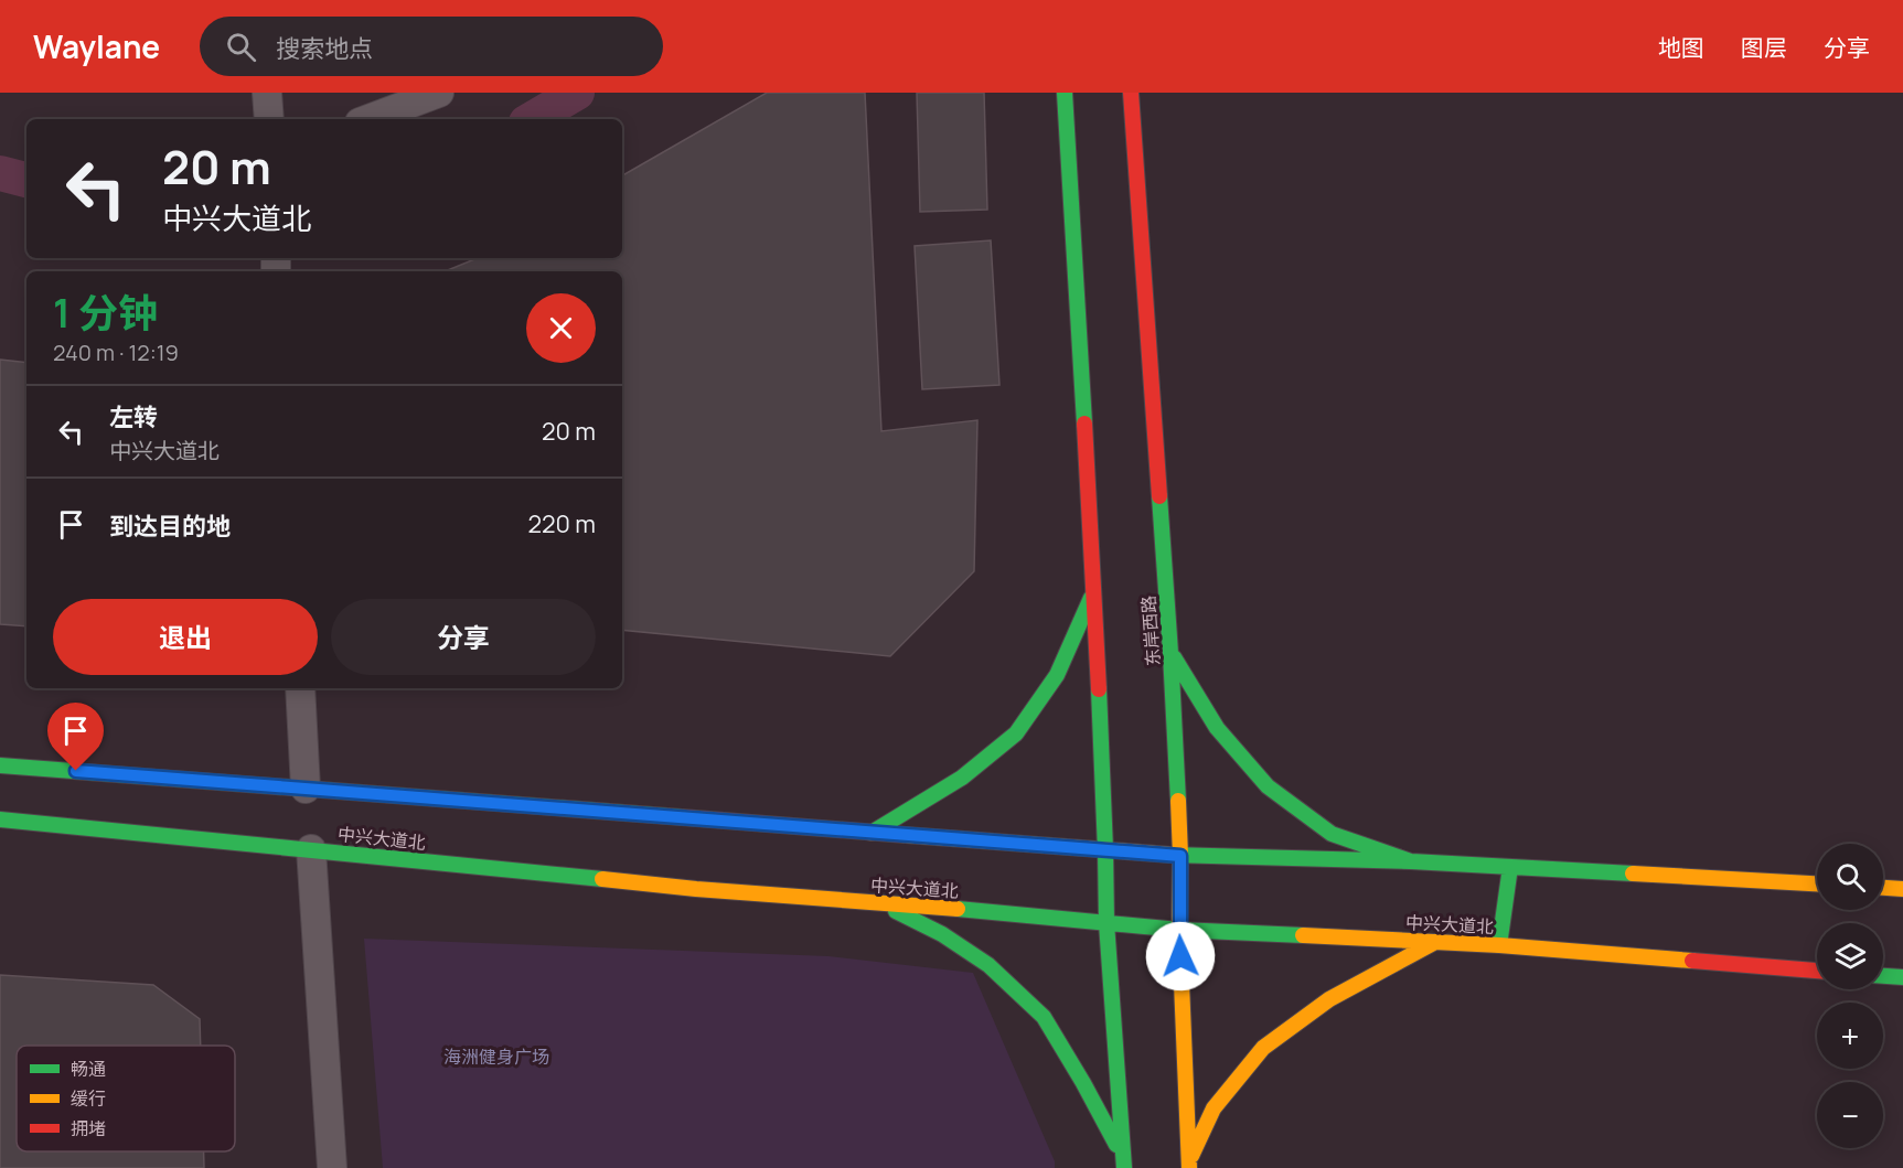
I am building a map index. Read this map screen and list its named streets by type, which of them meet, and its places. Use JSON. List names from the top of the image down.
{
  "streets": {
    "main road": ["东岸西路", "中兴大道北"]
  },
  "crossings": [
    ["东岸西路", "中兴大道北"]
  ],
  "parks": ["海洲健身广场"],
  "legend": ["畅通", "缓行", "拥堵"],
  "page": {
    "header": "Waylane",
    "search": "搜索地点",
    "nav": ["地图", "图层", "分享"],
    "turn": ["20 m", "中兴大道北"],
    "heading": ["1 分钟", "240 m · 12:19"],
    "list": [
      {
        "name": "左转",
        "note": "中兴大道北",
        "value": "20 m"
      },
      {
        "name": "到达目的地",
        "value": "220 m"
      }
    ],
    "buttons": ["退出", "分享"],
    "map_buttons": ["+", "−"]
  }
}
